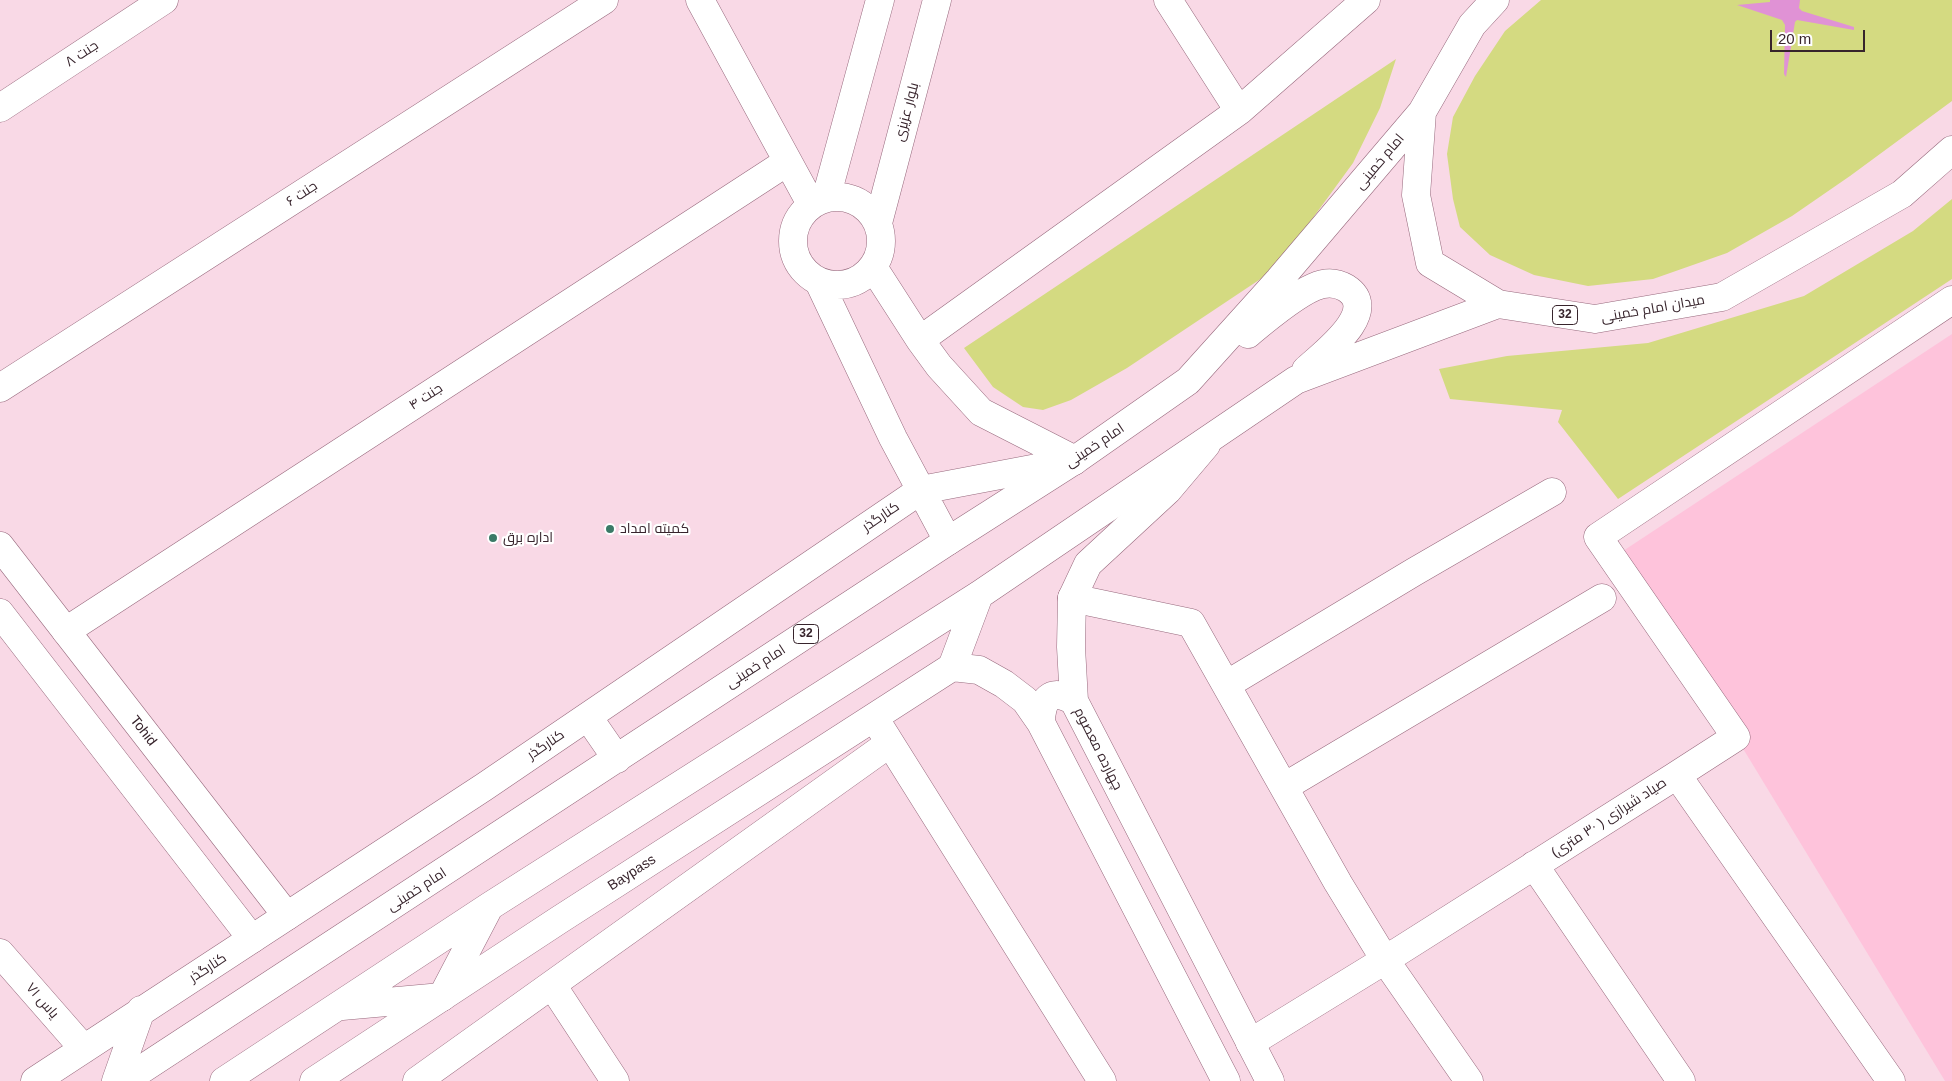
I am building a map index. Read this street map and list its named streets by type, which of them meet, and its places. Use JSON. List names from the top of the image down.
{
  "streets": {
    "main road": [
      "جنت ۸",
      "بلوار عزیزی",
      "امام خمینی",
      "جنت ۶",
      "میدان امام خمینی",
      "32",
      "جنت ۴",
      "کنارگذر",
      "Tohid",
      "چهارده معصوم",
      "صیاد شیرازی ( ۳۰ متری)",
      "Baypass",
      "یاس ۷۱"
    ]
  },
  "crossings": [
    ["امام خمینی", "میدان امام خمینی"],
    ["امام خمینی", "کنارگذر"],
    ["میدان امام خمینی", "32"],
    ["32", "چهارده معصوم"],
    ["جنت ۴", "Tohid"],
    ["کنارگذر", "Tohid"],
    ["کنارگذر", "یاس ۷۱"],
    ["چهارده معصوم", "صیاد شیرازی ( ۳۰ متری)"]
  ],
  "places": ["کمیته امداد", "اداره برق"],
  "scale_bar": "20 m"
}
